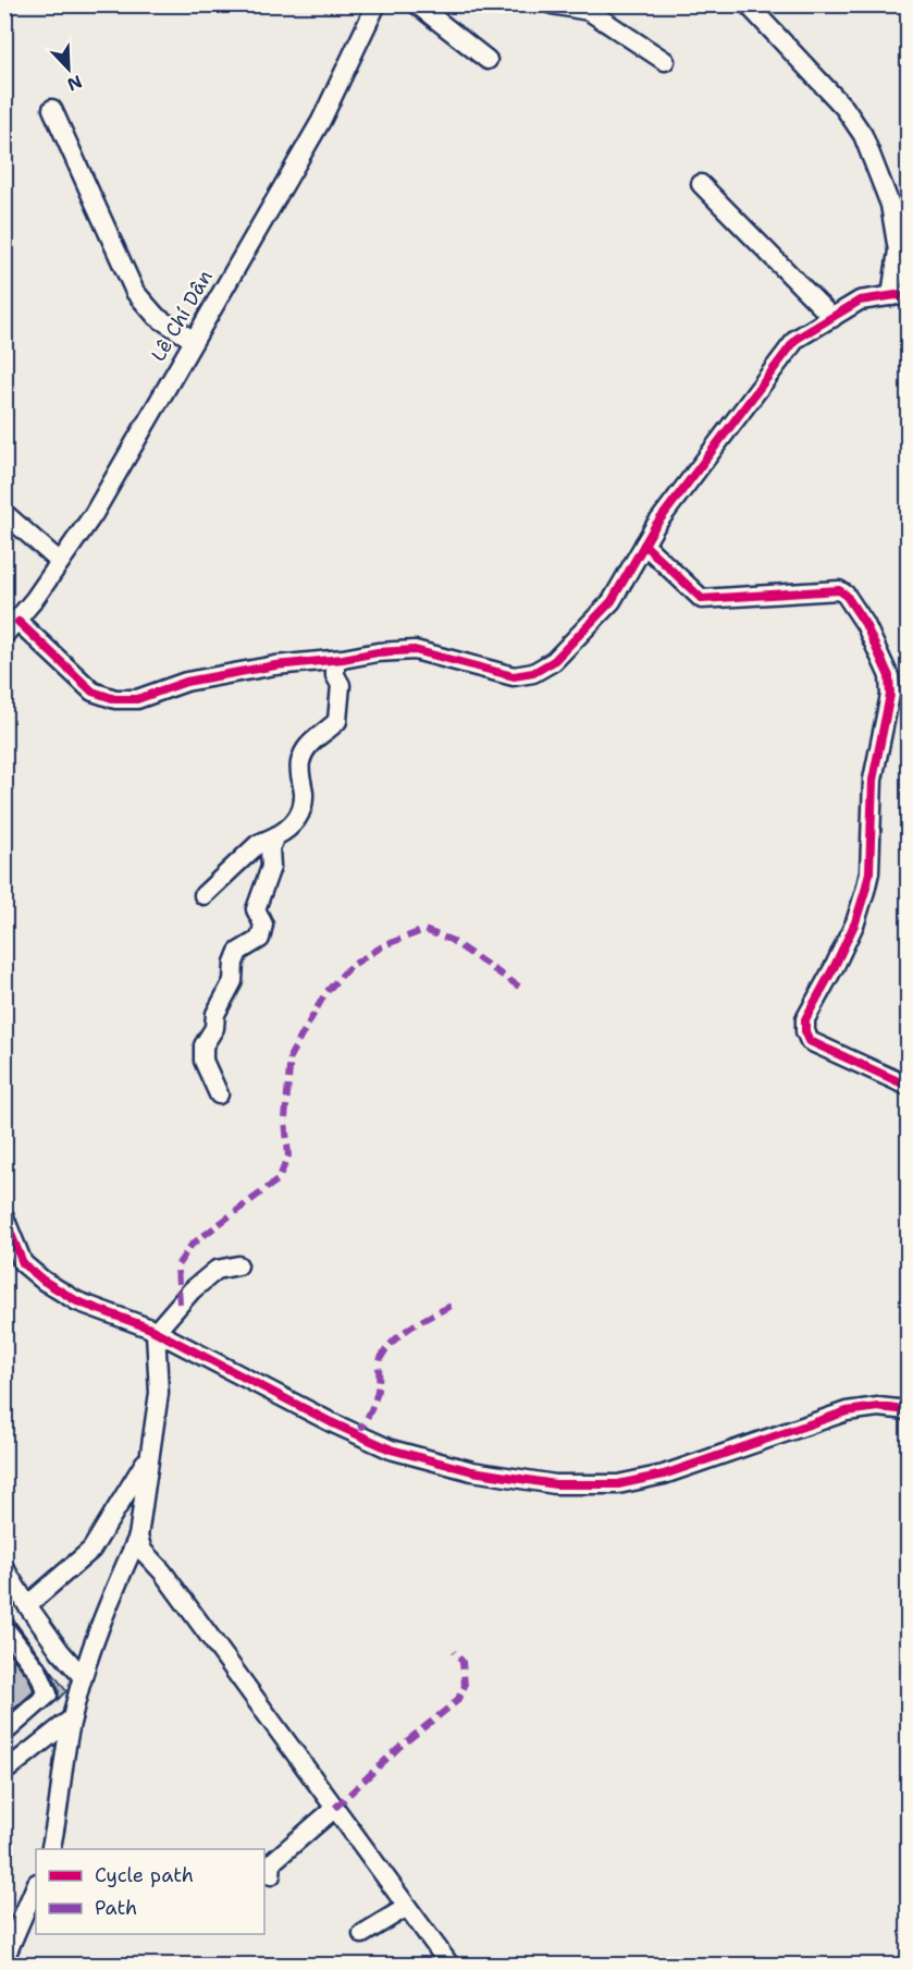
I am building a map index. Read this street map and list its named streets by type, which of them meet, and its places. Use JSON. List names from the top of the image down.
{
  "streets": {
    "street": ["Lê Chí Dân"]
  },
  "legend": ["Cycle path", "Path"],
  "north": "bottom right"
}
